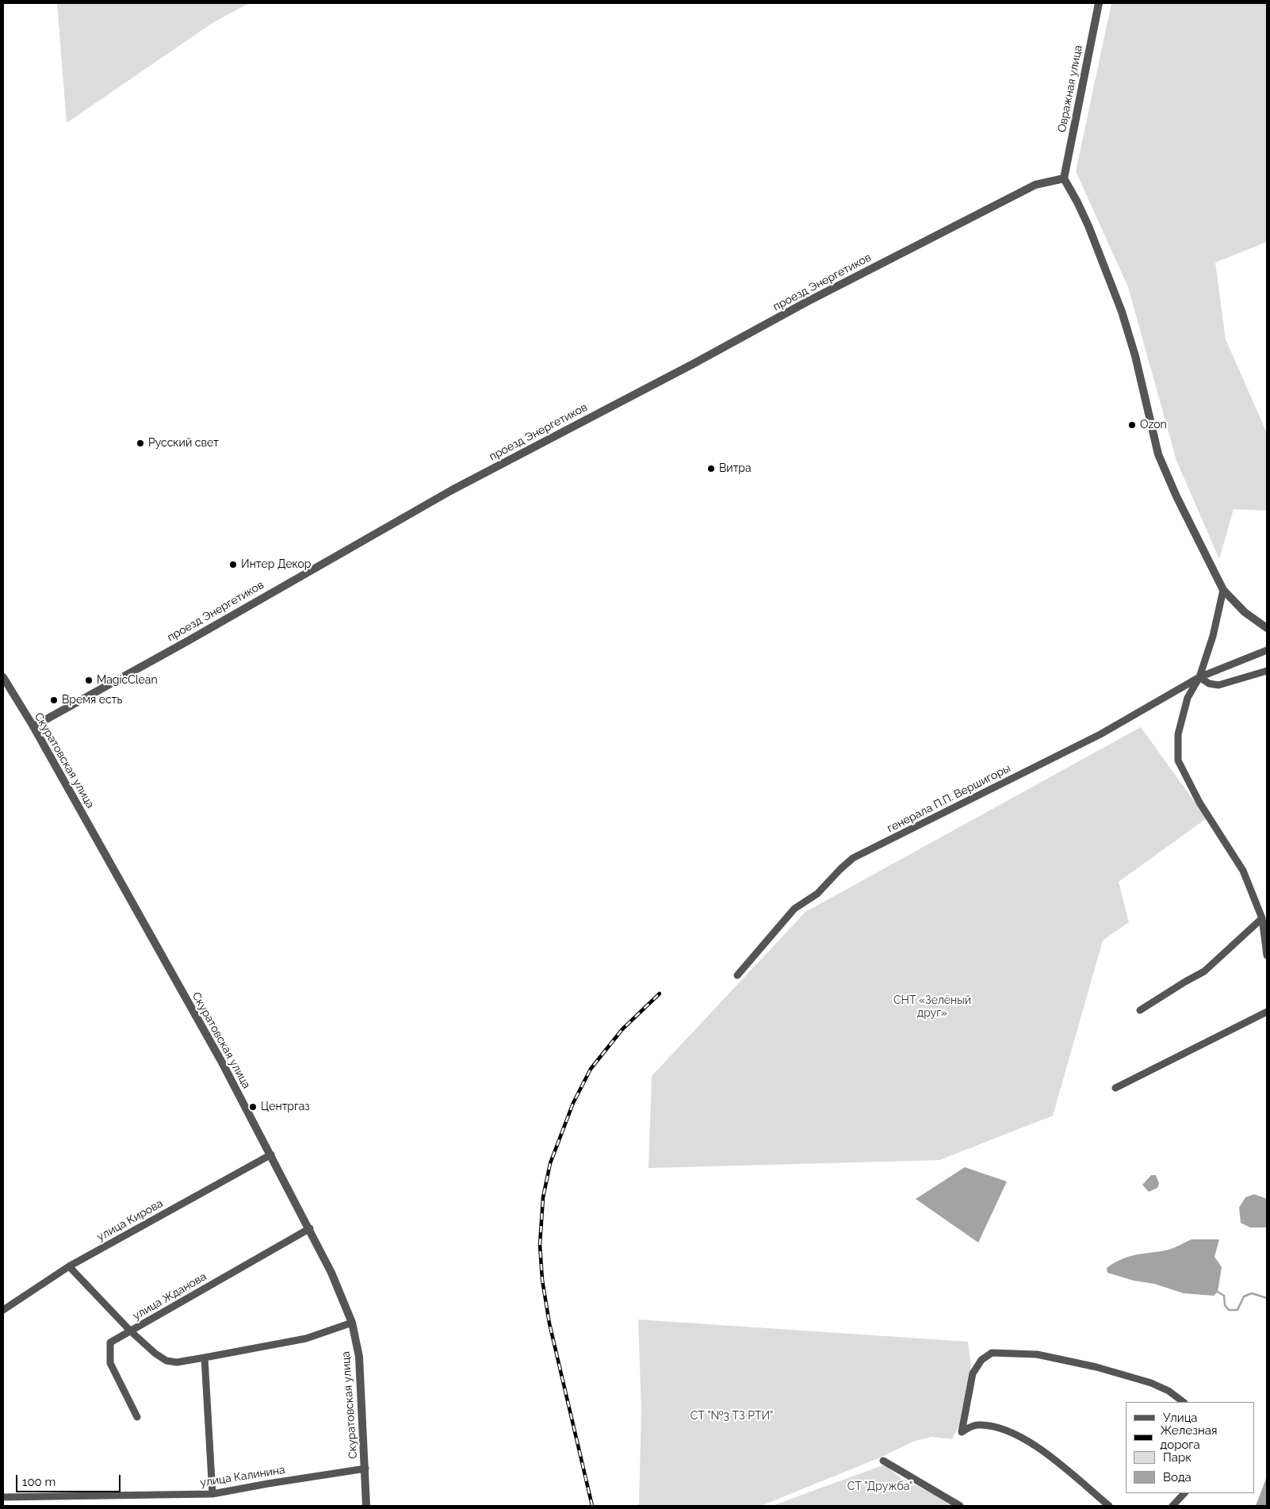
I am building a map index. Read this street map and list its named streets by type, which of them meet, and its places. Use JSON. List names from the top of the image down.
{
  "streets": {
    "street": [
      "Овражная улица",
      "проезд Энергетиков",
      "Скуратовская улица",
      "генерала П.П. Вершигоры",
      "улица Кирова",
      "улица Жданова",
      "улица Калинина"
    ]
  },
  "crossings": [
    ["Овражная улица", "проезд Энергетиков"],
    ["проезд Энергетиков", "Скуратовская улица"],
    ["Скуратовская улица", "улица Кирова"],
    ["Скуратовская улица", "улица Жданова"],
    ["Скуратовская улица", "улица Калинина"]
  ],
  "parks": ["СНТ «Зелёный друг»", "СТ \"№3 ТЗ РТИ\"", "СТ \"Дружба\""],
  "places": [
    "Ozon",
    "Русский свет",
    "Витра",
    "Интер Декор",
    "MagicClean",
    "Время есть",
    "Центргаз"
  ],
  "legend": [
    "Улица",
    "Железная дорога",
    "Парк",
    "Вода"
  ],
  "scale_bar": "100 m"
}
